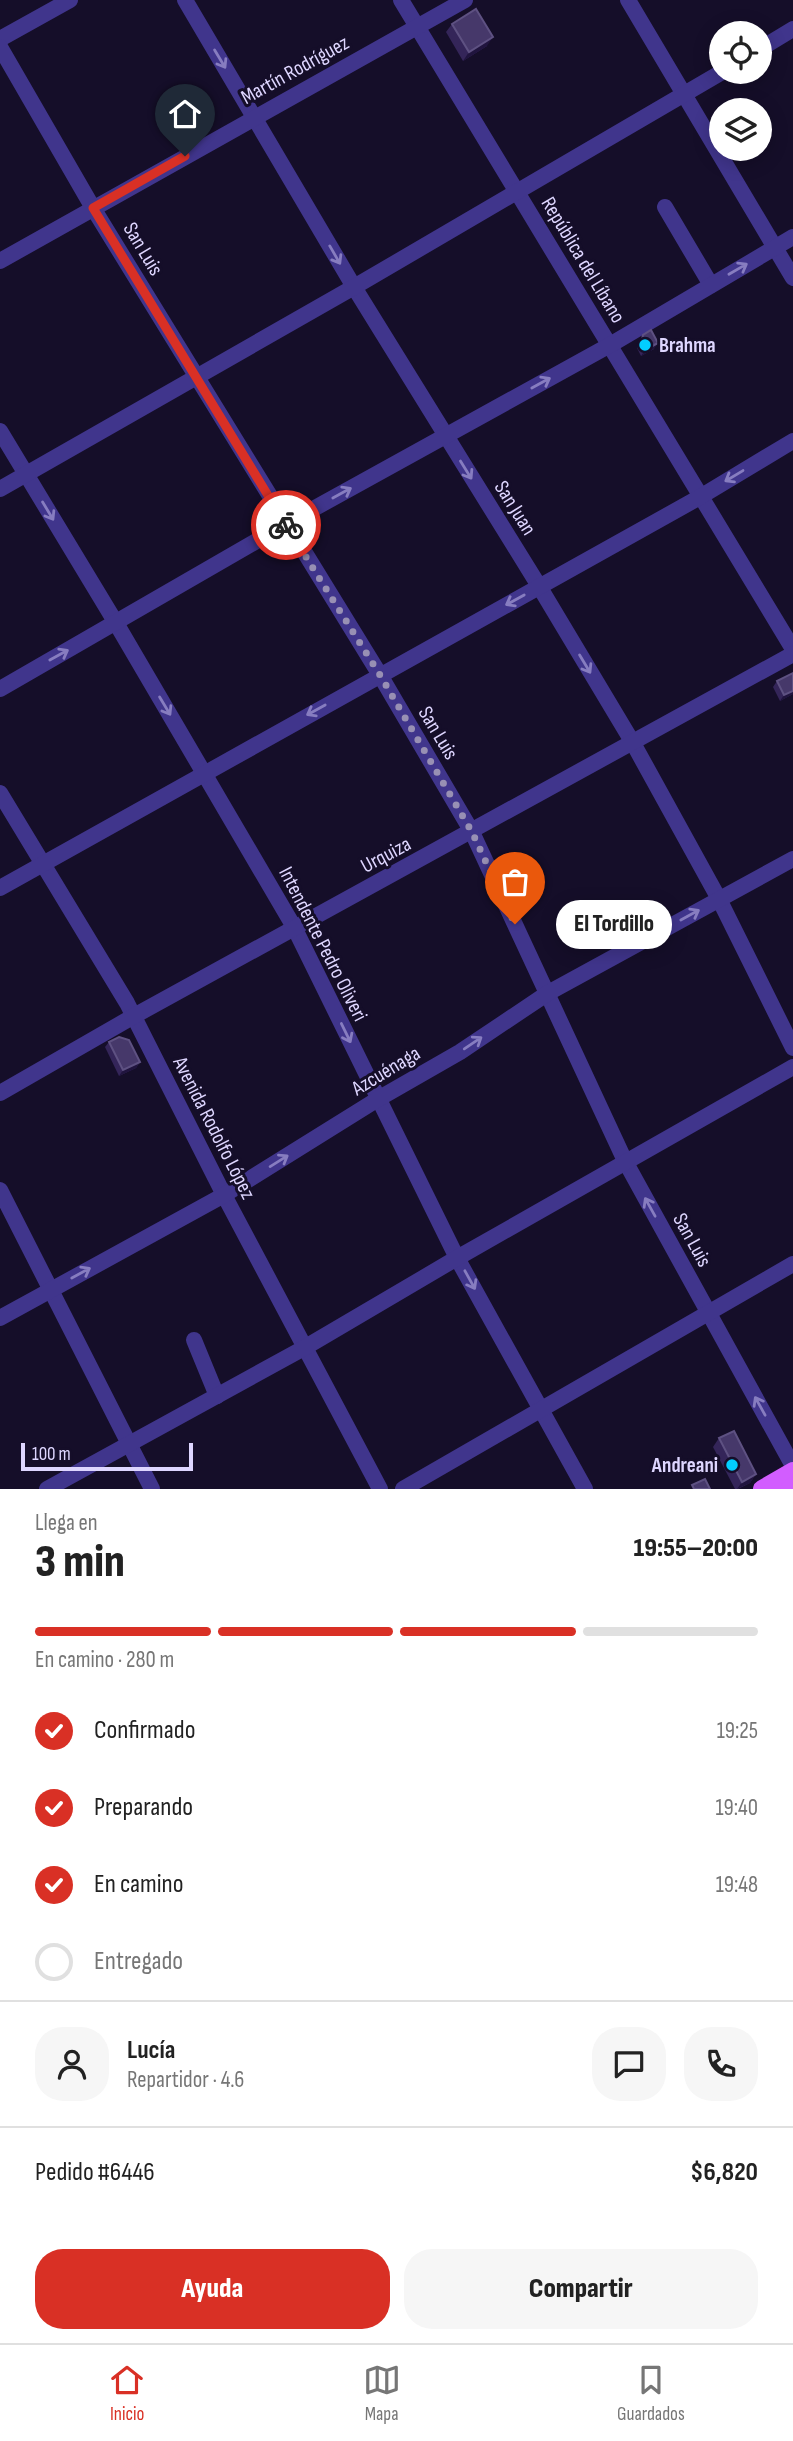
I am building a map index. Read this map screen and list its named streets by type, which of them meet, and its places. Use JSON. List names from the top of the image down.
{
  "streets": {
    "street": [
      "Martín Rodríguez",
      "San Luis",
      "República del Líbano",
      "San Juan",
      "Urquiza",
      "Intendente Pedro Oliveri",
      "Azcuénaga",
      "Avenida Rodolfo López"
    ]
  },
  "crossings": [
    ["Martín Rodríguez", "San Luis"],
    ["Martín Rodríguez", "República del Líbano"],
    ["Martín Rodríguez", "San Juan"],
    ["San Luis", "Urquiza"],
    ["San Luis", "Azcuénaga"],
    ["República del Líbano", "Urquiza"],
    ["San Juan", "Urquiza"],
    ["San Juan", "Azcuénaga"],
    ["Urquiza", "Intendente Pedro Oliveri"],
    ["Urquiza", "Avenida Rodolfo López"],
    ["Intendente Pedro Oliveri", "Azcuénaga"],
    ["Azcuénaga", "Avenida Rodolfo López"]
  ],
  "one_way": ["San Juan", "Intendente Pedro Oliveri", "Azcuénaga"],
  "places": ["Brahma", "El Tordillo", "Andreani"],
  "scale_bar": "100 m",
  "page": {
    "bubble": "El Tordillo",
    "scale": "100 m",
    "heading": ["3 min", "Llega en", "19:55–20:00"],
    "panel": [
      "Lucía",
      "Repartidor · 4.6",
      "Pedido #6446",
      "$6,820"
    ],
    "bar": "En camino · 280 m",
    "list": [
      ["Confirmado", "19:25"],
      ["Preparando", "19:40"],
      ["En camino", "19:48"],
      "Entregado"
    ],
    "buttons": ["Ayuda", "Compartir"],
    "tabs": ["Inicio", "Mapa", "Guardados"]
  }
}
